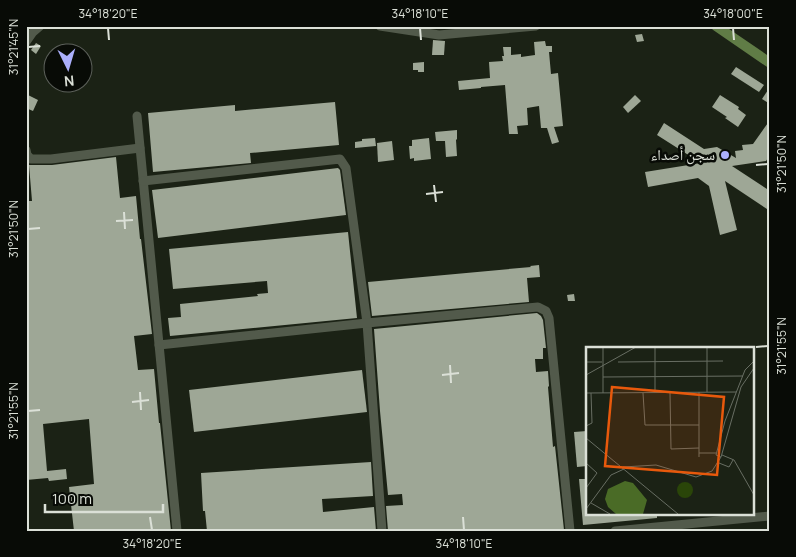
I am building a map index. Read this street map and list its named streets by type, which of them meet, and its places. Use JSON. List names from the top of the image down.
{
  "places": ["سجن أصداء"],
  "scale_bar": "100 m",
  "north": "bottom",
  "coordinates": [
    "34°18'20\"E",
    "34°18'10\"E",
    "34°18'00\"E",
    "31°21'45\"N",
    "31°21'50\"N",
    "31°21'55\"N"
  ]
}
